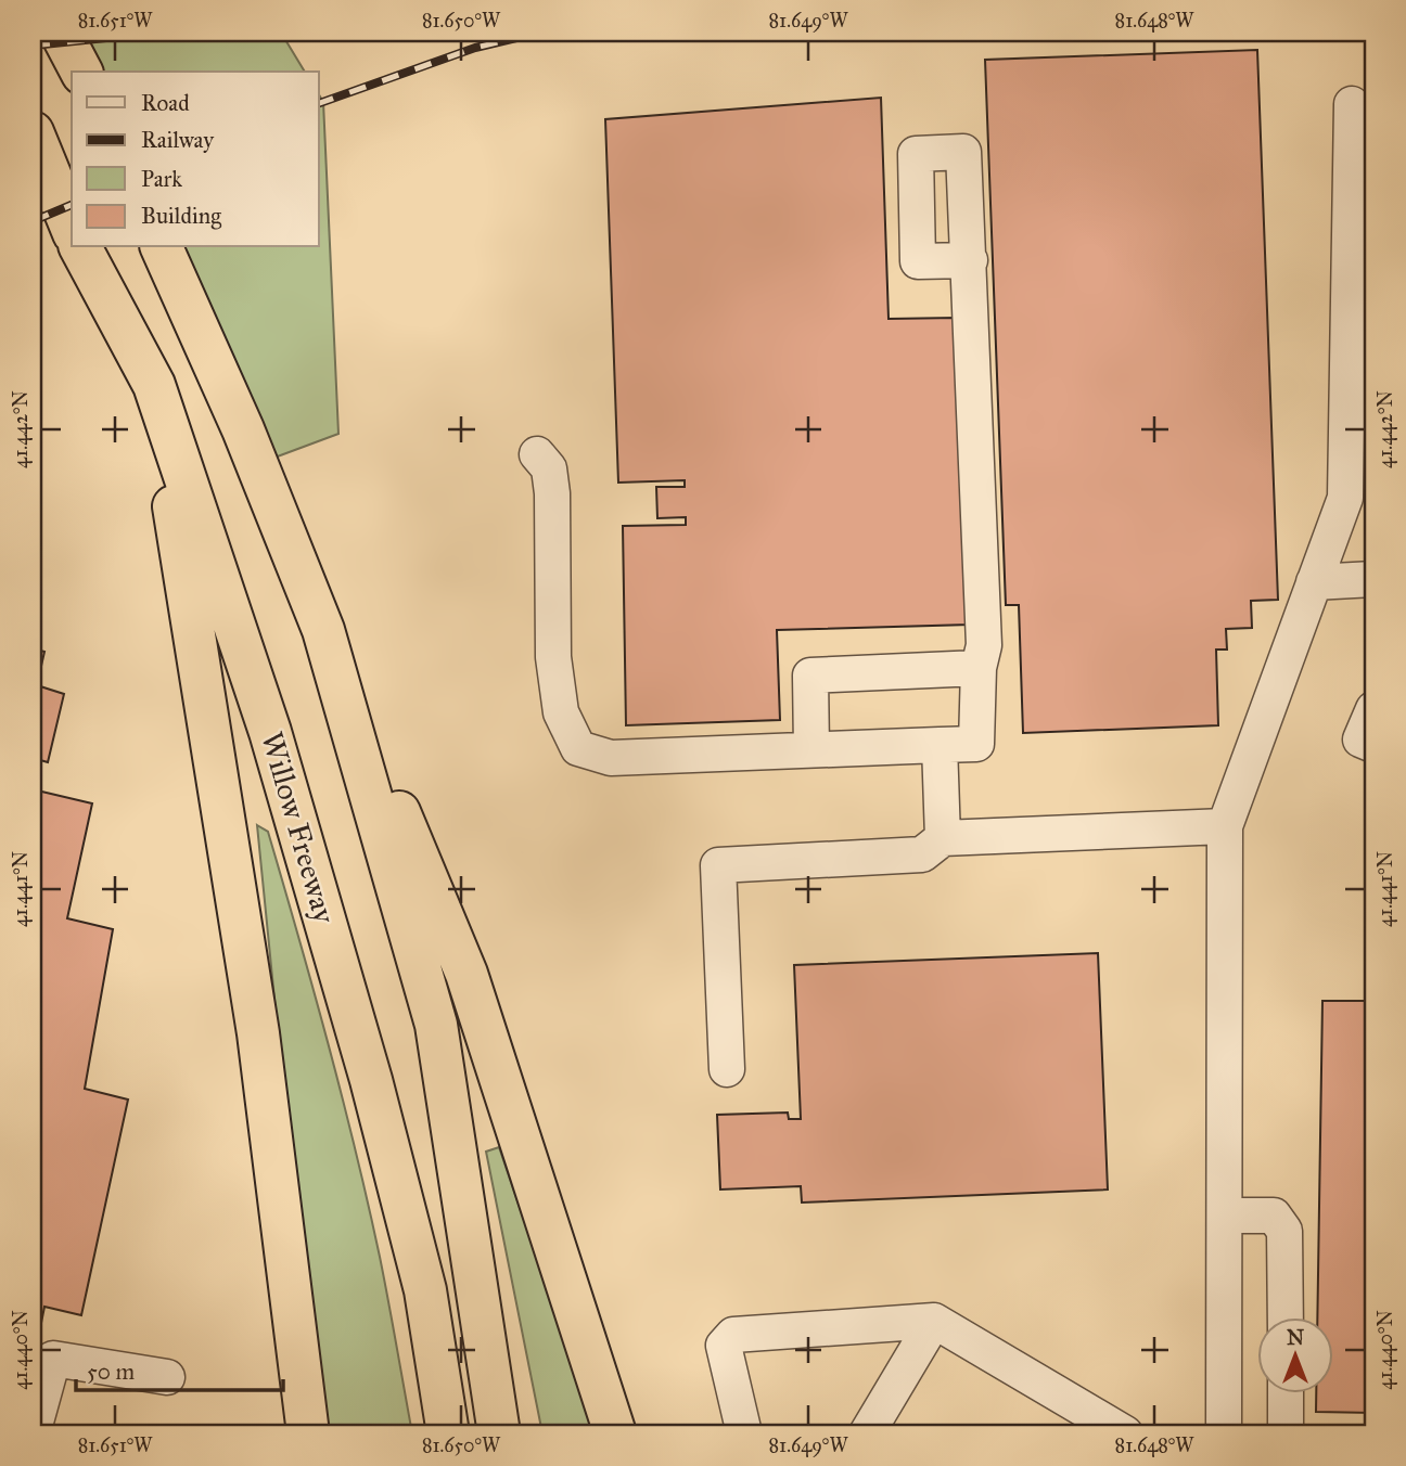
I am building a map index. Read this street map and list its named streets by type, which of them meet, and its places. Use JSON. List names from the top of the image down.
{
  "streets": {
    "highway": ["Willow Freeway"]
  },
  "legend": [
    "Road",
    "Railway",
    "Park",
    "Building"
  ],
  "scale_bar": "50 m",
  "north": "top",
  "coordinates": [
    "81.651°W",
    "81.650°W",
    "81.649°W",
    "81.648°W",
    "41.442°N",
    "41.441°N",
    "41.440°N"
  ]
}
